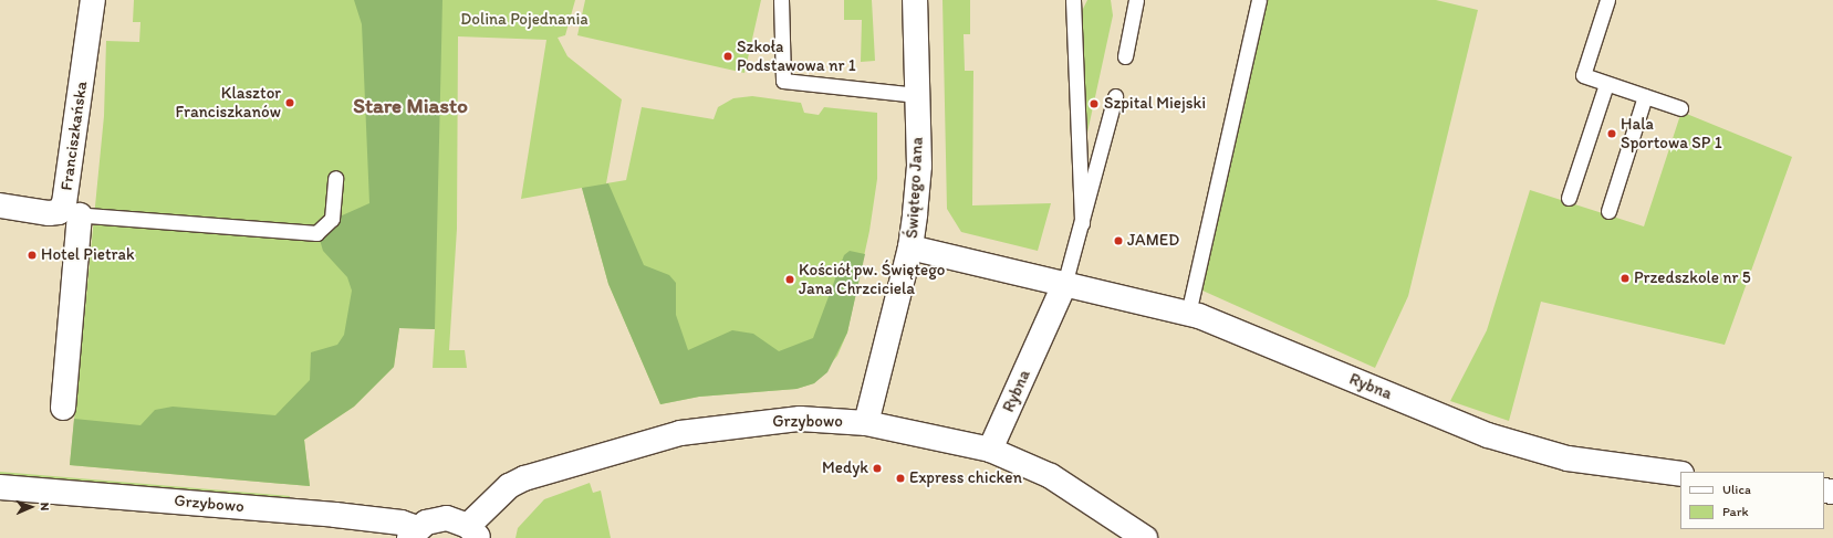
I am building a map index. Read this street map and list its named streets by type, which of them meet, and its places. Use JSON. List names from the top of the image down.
{
  "streets": {
    "street": [
      "Franciszkańska",
      "Świętego Jana",
      "Rybna",
      "Grzybowo"
    ]
  },
  "crossings": [
    ["Świętego Jana", "Rybna"],
    ["Świętego Jana", "Grzybowo"],
    ["Rybna", "Grzybowo"]
  ],
  "districts": ["Stare Miasto"],
  "parks": ["Dolina Pojednania"],
  "places": [
    "Szkoła Podstawowa nr 1",
    "Klasztor Franciszkanów",
    "Szpital Miejski",
    "Hala Sportowa SP 1",
    "JAMED",
    "Hotel Pietrak",
    "Przedszkole nr 5",
    "Kościół pw. Świętego Jana Chrzciciela",
    "Medyk",
    "Express chicken"
  ],
  "legend": ["Ulica", "Park"],
  "north": "right"
}
